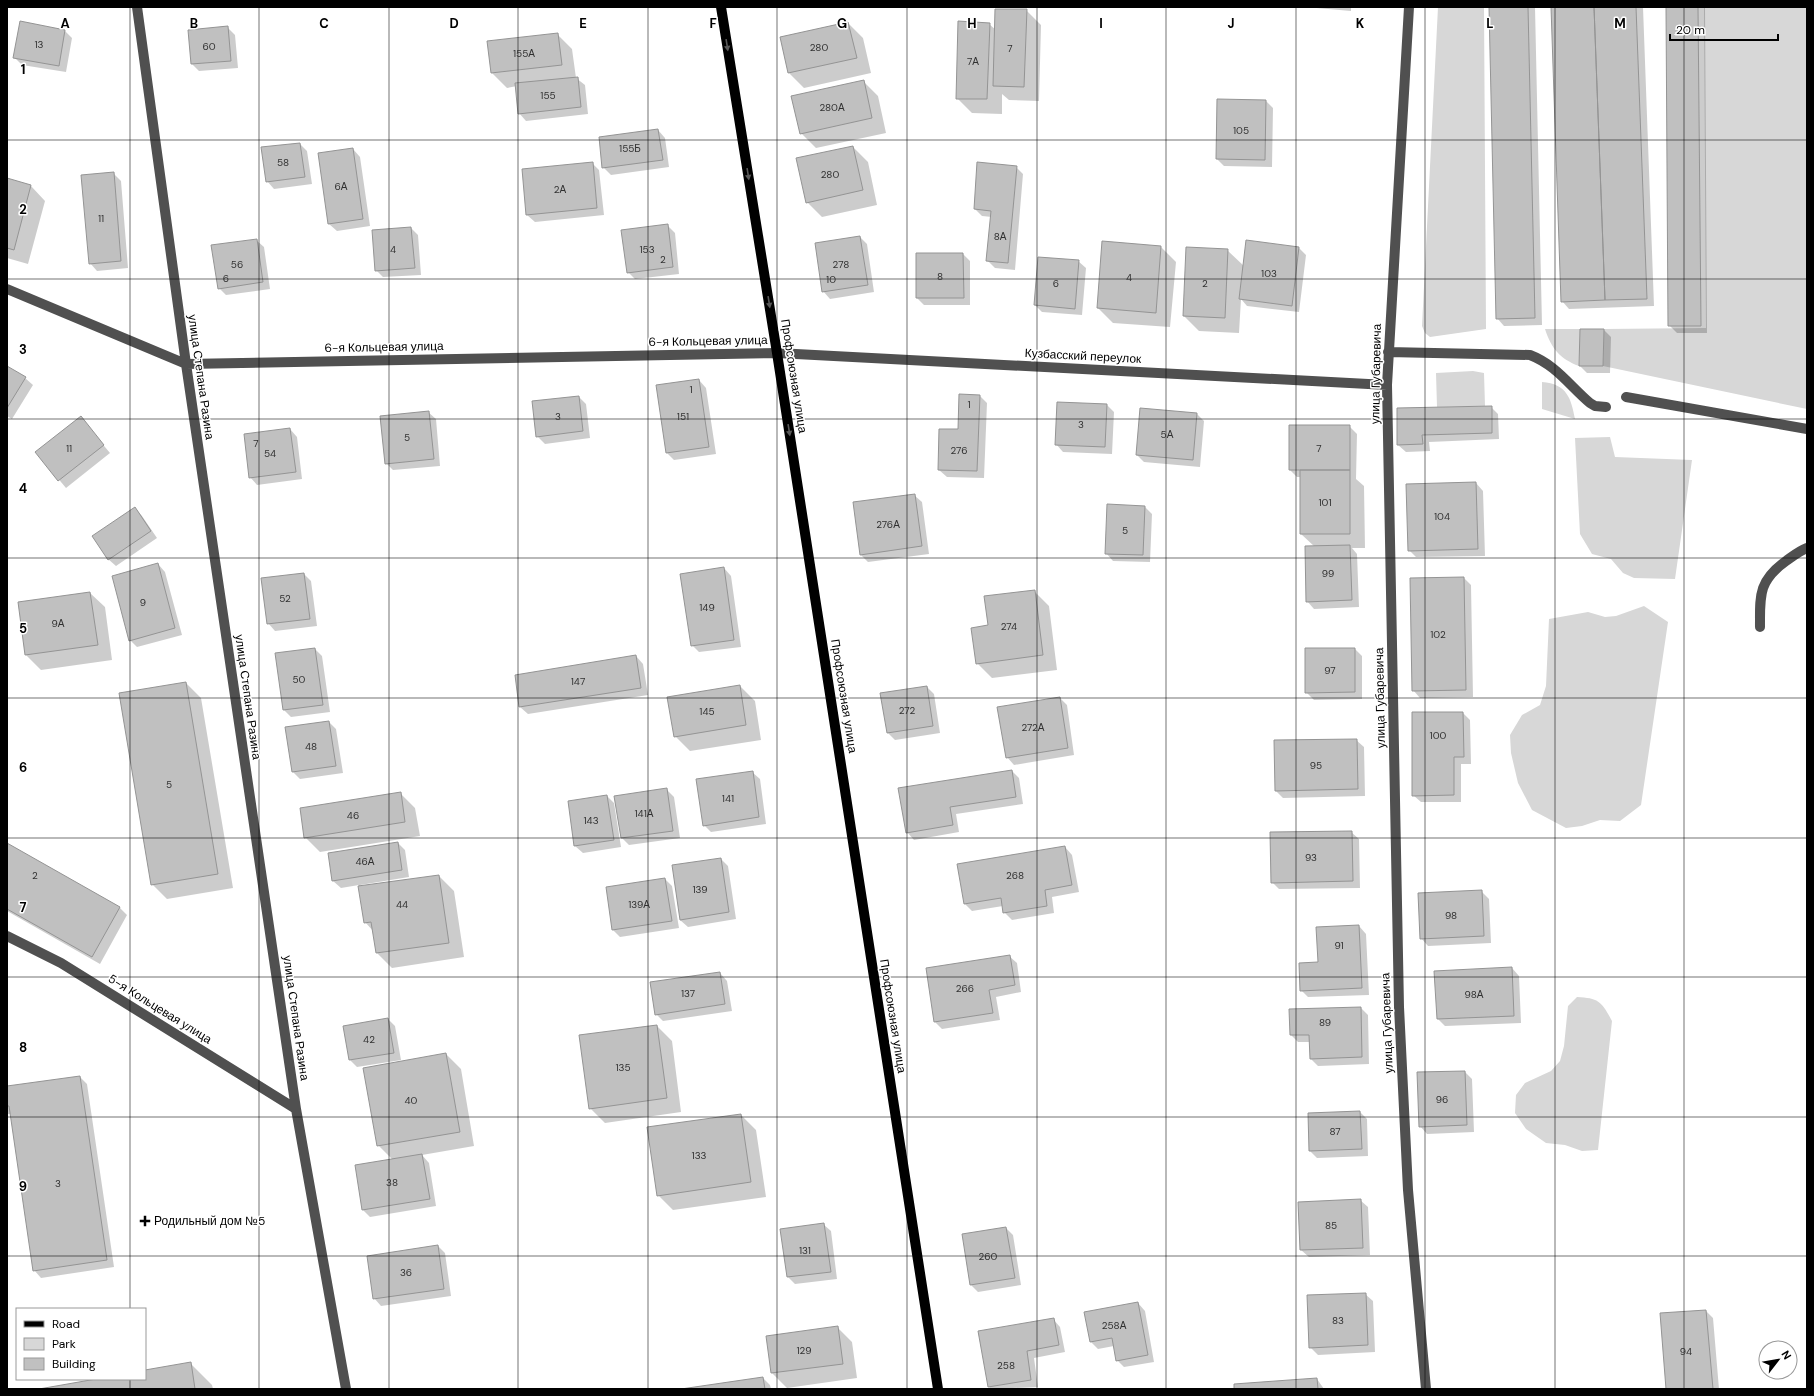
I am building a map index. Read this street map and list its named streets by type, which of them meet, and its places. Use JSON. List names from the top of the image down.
{
  "streets": {
    "main road": ["Профсоюзная улица"],
    "street": [
      "6-я Кольцевая улица",
      "Кузбасский переулок",
      "улица Губаревича",
      "улица Степана Разина",
      "5-я Кольцевая улица"
    ]
  },
  "crossings": [
    ["6-я Кольцевая улица", "Кузбасский переулок"],
    ["6-я Кольцевая улица", "Профсоюзная улица"],
    ["6-я Кольцевая улица", "улица Степана Разина"],
    ["Кузбасский переулок", "улица Губаревича"],
    ["Кузбасский переулок", "Профсоюзная улица"],
    ["улица Степана Разина", "5-я Кольцевая улица"]
  ],
  "one_way": ["Профсоюзная улица"],
  "places": {
    "health": ["Родильный дом №5"]
  },
  "house_numbers": [
    "13",
    "60",
    "280",
    "7",
    "155А",
    "7А",
    "155",
    "280А",
    "105",
    "155Б",
    "58",
    "280",
    "6А",
    "2А",
    "11",
    "8А",
    "4",
    "153",
    "2",
    "56",
    "278",
    "103",
    "8",
    "4",
    "6",
    "10",
    "6",
    "2",
    "1",
    "1",
    "3",
    "151",
    "3",
    "5А",
    "5",
    "7",
    "11",
    "7",
    "276",
    "54",
    "101",
    "104",
    "276А",
    "5",
    "99",
    "52",
    "9",
    "149",
    "9А",
    "274",
    "102",
    "97",
    "50",
    "147",
    "272",
    "145",
    "272А",
    "100",
    "48",
    "95",
    "5",
    "141",
    "141А",
    "46",
    "143",
    "93",
    "46А",
    "2",
    "268",
    "139",
    "44",
    "139А",
    "98",
    "91",
    "266",
    "137",
    "98А",
    "89",
    "42",
    "135",
    "96",
    "40",
    "87",
    "133",
    "38",
    "3",
    "85",
    "131",
    "260",
    "36",
    "83",
    "258А",
    "129",
    "94",
    "258"
  ],
  "legend": ["Road", "Park", "Building"],
  "scale_bar": "20 m",
  "north": "top right",
  "grid": {
    "columns": [
      "A",
      "B",
      "C",
      "D",
      "E",
      "F",
      "G",
      "H",
      "I",
      "J",
      "K",
      "L",
      "M"
    ],
    "rows": [
      "1",
      "2",
      "3",
      "4",
      "5",
      "6",
      "7",
      "8",
      "9"
    ]
  }
}
